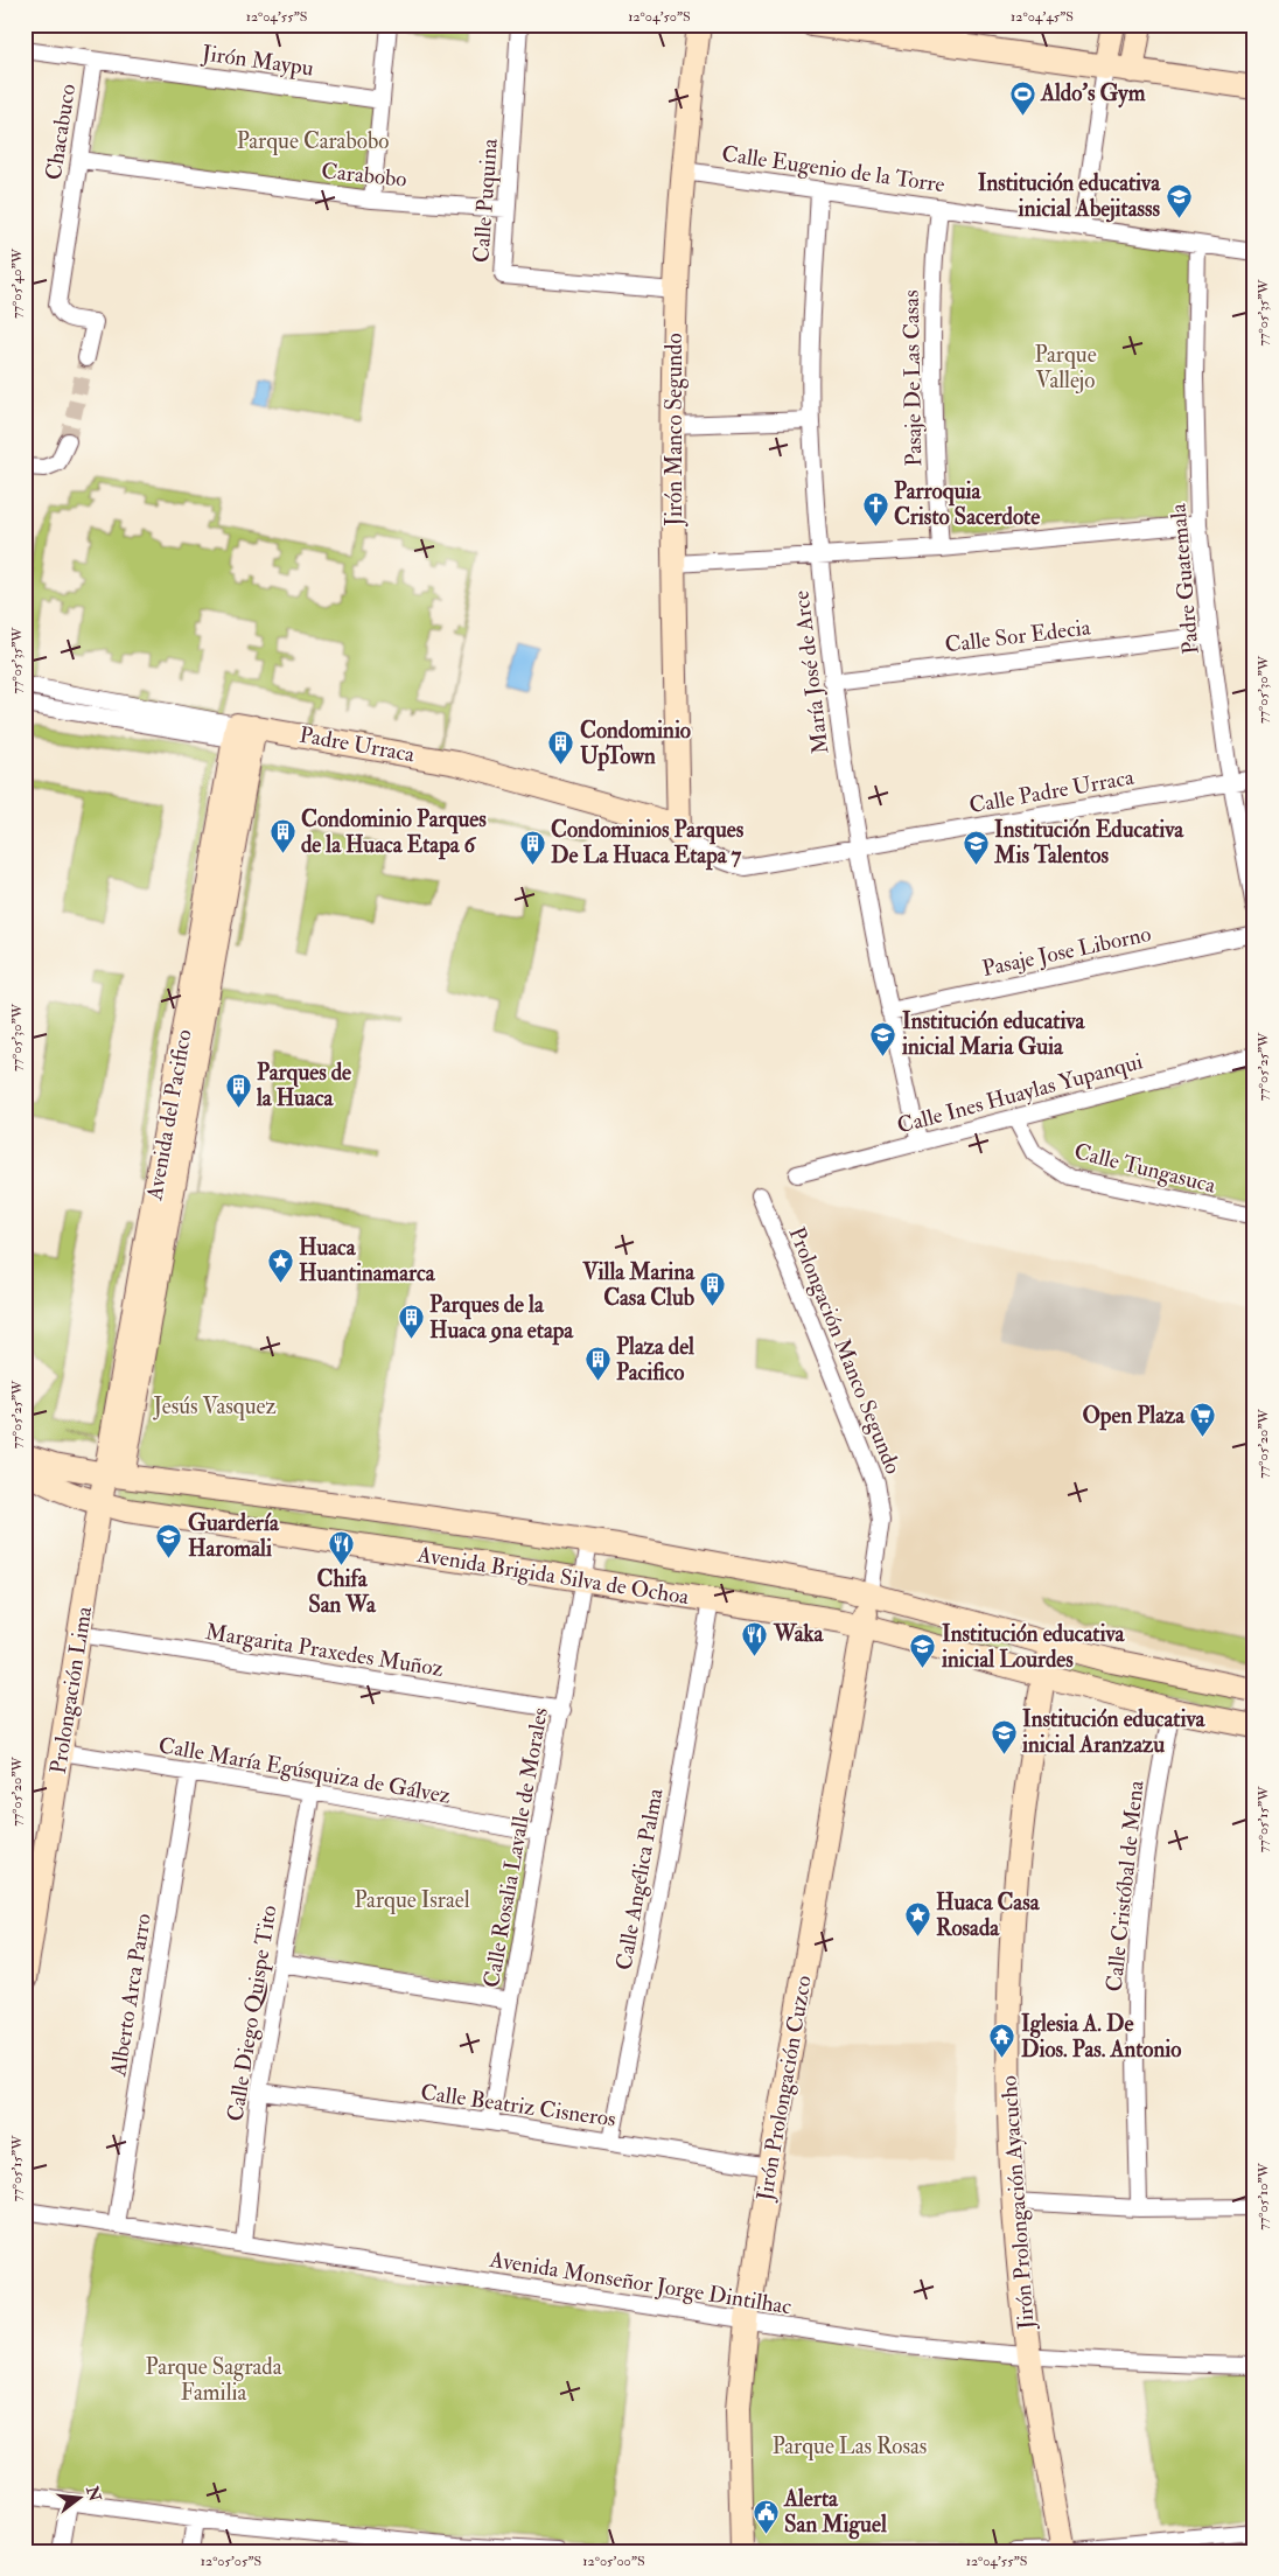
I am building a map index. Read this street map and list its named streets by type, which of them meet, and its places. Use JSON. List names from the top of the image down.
{
  "streets": {
    "street": [
      "Jirón Maypu",
      "Chacabuco",
      "Calle Eugenio de la Torre",
      "Carabobo",
      "Calle Puquina",
      "Pasaje De Las Casas",
      "Jirón Manco Segundo",
      "Padre Guatemala",
      "Calle Sor Edecia",
      "María José de Arce",
      "Padre Urraca",
      "Calle Padre Urraca",
      "Pasaje Jose Liborno",
      "Calle Ines Huaylas Yupanqui",
      "Avenida del Pacifico",
      "Calle Tungasuca",
      "Prolongación Manco Segundo",
      "Avenida Brigida Silva de Ochoa",
      "Margarita Praxedes Muñoz",
      "Prolongación Lima",
      "Calle María Egúsquiza de Gálvez",
      "Calle Rosalia Lavalle de Morales",
      "Calle Angélica Palma",
      "Calle Cristóbal de Mena",
      "Alberto Arca Parro",
      "Calle Diego Quispe Tito",
      "Jirón Prolongación Cuzco",
      "Calle Beatriz Cisneros",
      "Jirón Prolongación Ayacucho",
      "Avenida Monseñor Jorge Dintilhac"
    ]
  },
  "crossings": [
    ["Jirón Maypu", "Chacabuco"],
    ["Chacabuco", "Carabobo"],
    ["Calle Eugenio de la Torre", "Pasaje De Las Casas"],
    ["Calle Eugenio de la Torre", "Jirón Manco Segundo"],
    ["Calle Eugenio de la Torre", "Padre Guatemala"],
    ["Calle Eugenio de la Torre", "María José de Arce"],
    ["Carabobo", "Calle Puquina"],
    ["Calle Puquina", "Jirón Manco Segundo"],
    ["Jirón Manco Segundo", "Padre Urraca"],
    ["Padre Guatemala", "Calle Sor Edecia"],
    ["Padre Guatemala", "Calle Padre Urraca"],
    ["Calle Sor Edecia", "María José de Arce"],
    ["María José de Arce", "Padre Urraca"],
    ["María José de Arce", "Calle Padre Urraca"],
    ["María José de Arce", "Pasaje Jose Liborno"],
    ["María José de Arce", "Calle Ines Huaylas Yupanqui"],
    ["Padre Urraca", "Calle Padre Urraca"],
    ["Padre Urraca", "Avenida del Pacifico"],
    ["Calle Ines Huaylas Yupanqui", "Calle Tungasuca"],
    ["Avenida del Pacifico", "Avenida Brigida Silva de Ochoa"],
    ["Avenida del Pacifico", "Prolongación Lima"],
    ["Prolongación Manco Segundo", "Avenida Brigida Silva de Ochoa"],
    ["Prolongación Manco Segundo", "Jirón Prolongación Cuzco"],
    ["Avenida Brigida Silva de Ochoa", "Prolongación Lima"],
    ["Avenida Brigida Silva de Ochoa", "Calle Rosalia Lavalle de Morales"],
    ["Avenida Brigida Silva de Ochoa", "Calle Angélica Palma"],
    ["Avenida Brigida Silva de Ochoa", "Calle Cristóbal de Mena"],
    ["Avenida Brigida Silva de Ochoa", "Jirón Prolongación Cuzco"],
    ["Avenida Brigida Silva de Ochoa", "Jirón Prolongación Ayacucho"],
    ["Margarita Praxedes Muñoz", "Prolongación Lima"],
    ["Margarita Praxedes Muñoz", "Calle Rosalia Lavalle de Morales"],
    ["Prolongación Lima", "Calle María Egúsquiza de Gálvez"],
    ["Calle María Egúsquiza de Gálvez", "Calle Rosalia Lavalle de Morales"],
    ["Calle María Egúsquiza de Gálvez", "Alberto Arca Parro"],
    ["Calle María Egúsquiza de Gálvez", "Calle Diego Quispe Tito"],
    ["Calle Rosalia Lavalle de Morales", "Calle Beatriz Cisneros"],
    ["Calle Angélica Palma", "Calle Beatriz Cisneros"],
    ["Alberto Arca Parro", "Avenida Monseñor Jorge Dintilhac"],
    ["Calle Diego Quispe Tito", "Calle Beatriz Cisneros"],
    ["Calle Diego Quispe Tito", "Avenida Monseñor Jorge Dintilhac"],
    ["Jirón Prolongación Cuzco", "Calle Beatriz Cisneros"],
    ["Jirón Prolongación Cuzco", "Avenida Monseñor Jorge Dintilhac"],
    ["Jirón Prolongación Ayacucho", "Avenida Monseñor Jorge Dintilhac"]
  ],
  "parks": [
    "Parque Carabobo",
    "Parque Vallejo",
    "Jesús Vasquez",
    "Parque Israel",
    "Parque Sagrada Familia",
    "Parque Las Rosas"
  ],
  "places": {
    "sports": ["Aldo's Gym"],
    "school or university": [
      "Institución educativa inicial Abejitasss",
      "Institución Educativa Mis Talentos",
      "Institución educativa inicial Maria Guia",
      "Guardería Haromali",
      "Institución educativa inicial Lourdes",
      "Institución educativa inicial Aranzazu"
    ],
    "church": ["Parroquia Cristo Sacerdote"],
    "building": [
      "Condominio UpTown",
      "Condominio Parques de la Huaca Etapa 6",
      "Condominios Parques De La Huaca Etapa 7",
      "Parques de la Huaca",
      "Villa Marina Casa Club",
      "Parques de la Huaca 9na etapa",
      "Plaza del Pacifico"
    ],
    "place": ["Huaca Huantinamarca", "Huaca Casa Rosada"],
    "supermarket": ["Open Plaza"],
    "restaurant": ["Chifa San Wa", "Waka"],
    "temple": ["Iglesia A. De Dios. Pas. Antonio"],
    "public building": ["Alerta San Miguel"]
  },
  "north": "right",
  "coordinates": [
    "12°04'55\"S",
    "12°04'50\"S",
    "12°04'45\"S",
    "77°05'40\"W",
    "77°05'35\"W",
    "77°05'30\"W",
    "77°05'25\"W",
    "77°05'20\"W",
    "77°05'15\"W",
    "77°05'10\"W",
    "12°05'05\"S",
    "12°05'00\"S"
  ]
}
